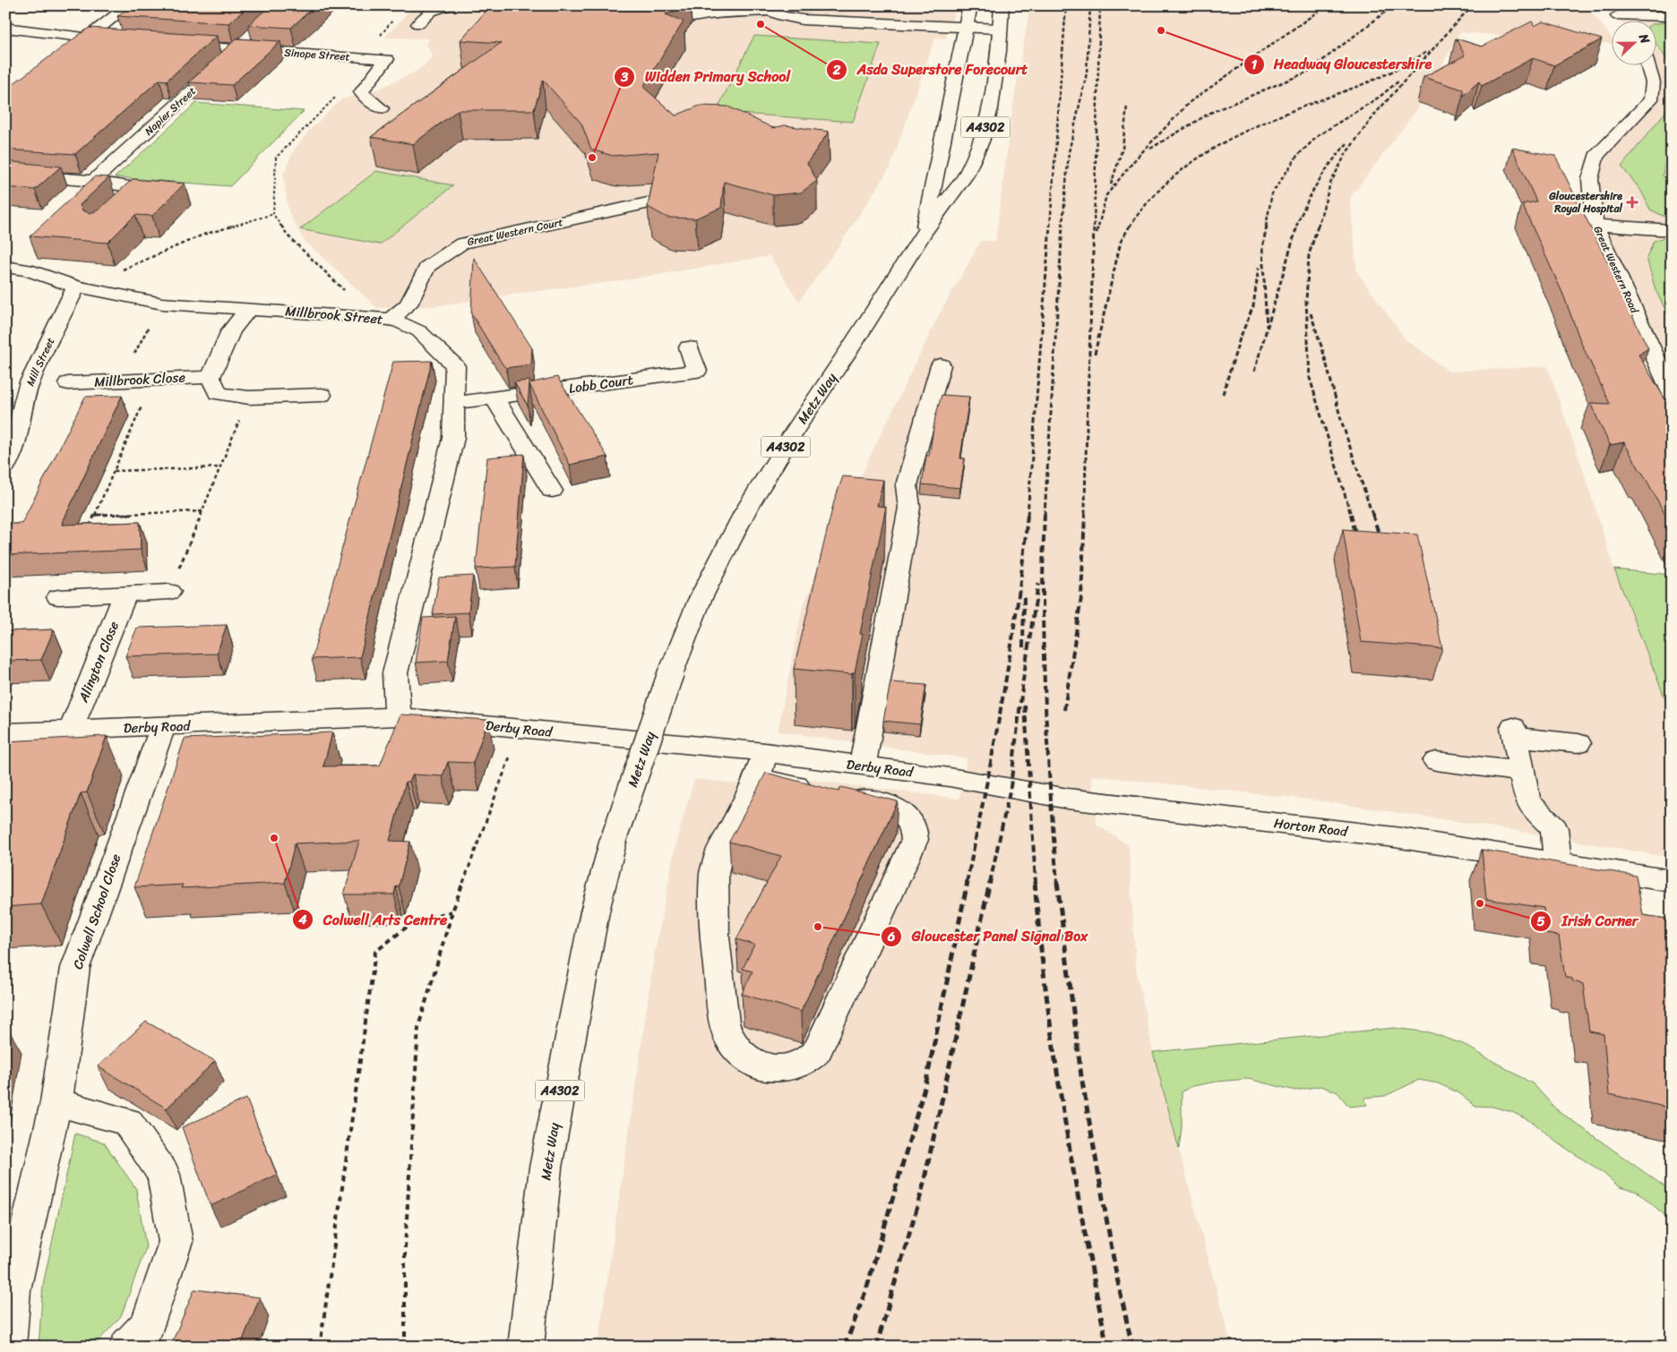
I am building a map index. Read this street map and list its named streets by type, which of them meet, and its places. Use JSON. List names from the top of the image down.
{
  "streets": {
    "street": [
      "Sinope Street",
      "Napier Street",
      "A4302",
      "Great Western Court",
      "Great Western Road",
      "Millbrook Street",
      "Mill Street",
      "Millbrook Close",
      "Lobb Court",
      "Metz Way",
      "Alington Close",
      "Derby Road",
      "Horton Road",
      "Colwell School Close"
    ]
  },
  "crossings": [
    ["Sinope Street", "Napier Street"],
    ["Great Western Court", "Millbrook Street"],
    ["Millbrook Street", "Mill Street"],
    ["Millbrook Street", "Lobb Court"],
    ["Millbrook Street", "Derby Road"],
    ["Alington Close", "Derby Road"],
    ["Derby Road", "Horton Road"],
    ["Derby Road", "Colwell School Close"]
  ],
  "places": {
    "other": [
      "Asda Superstore Forecourt",
      "Headway Gloucestershire",
      "Widden Primary School",
      "Colwell Arts Centre",
      "Irish Corner",
      "Gloucester Panel Signal Box"
    ],
    "health": ["Gloucestershire Royal Hospital"]
  },
  "north": "right"
}
